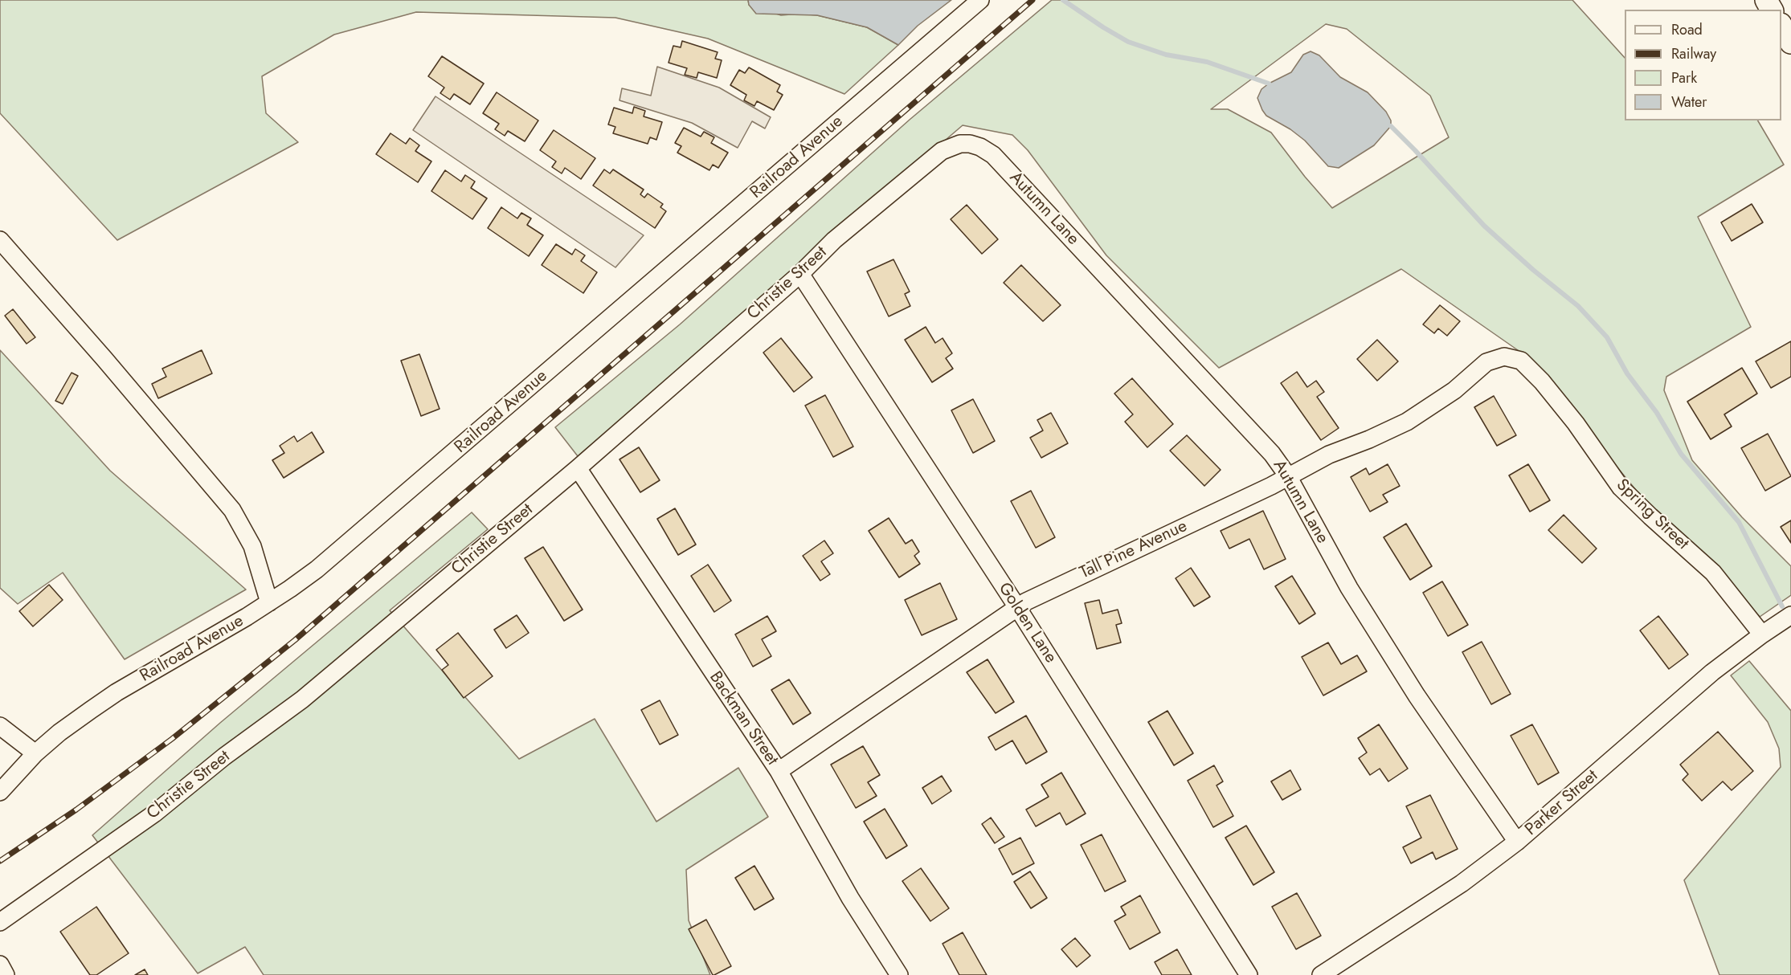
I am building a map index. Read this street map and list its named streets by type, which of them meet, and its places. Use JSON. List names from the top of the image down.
{
  "streets": {
    "street": [
      "Railroad Avenue",
      "Autumn Lane",
      "Christie Street",
      "Spring Street",
      "Tall Pine Avenue",
      "Golden Lane",
      "Backman Street",
      "Parker Street"
    ]
  },
  "crossings": [
    ["Autumn Lane", "Christie Street"],
    ["Autumn Lane", "Tall Pine Avenue"],
    ["Autumn Lane", "Parker Street"],
    ["Christie Street", "Golden Lane"],
    ["Christie Street", "Backman Street"],
    ["Spring Street", "Tall Pine Avenue"],
    ["Spring Street", "Parker Street"],
    ["Tall Pine Avenue", "Golden Lane"],
    ["Tall Pine Avenue", "Backman Street"]
  ],
  "legend": [
    "Road",
    "Railway",
    "Park",
    "Water"
  ]
}
